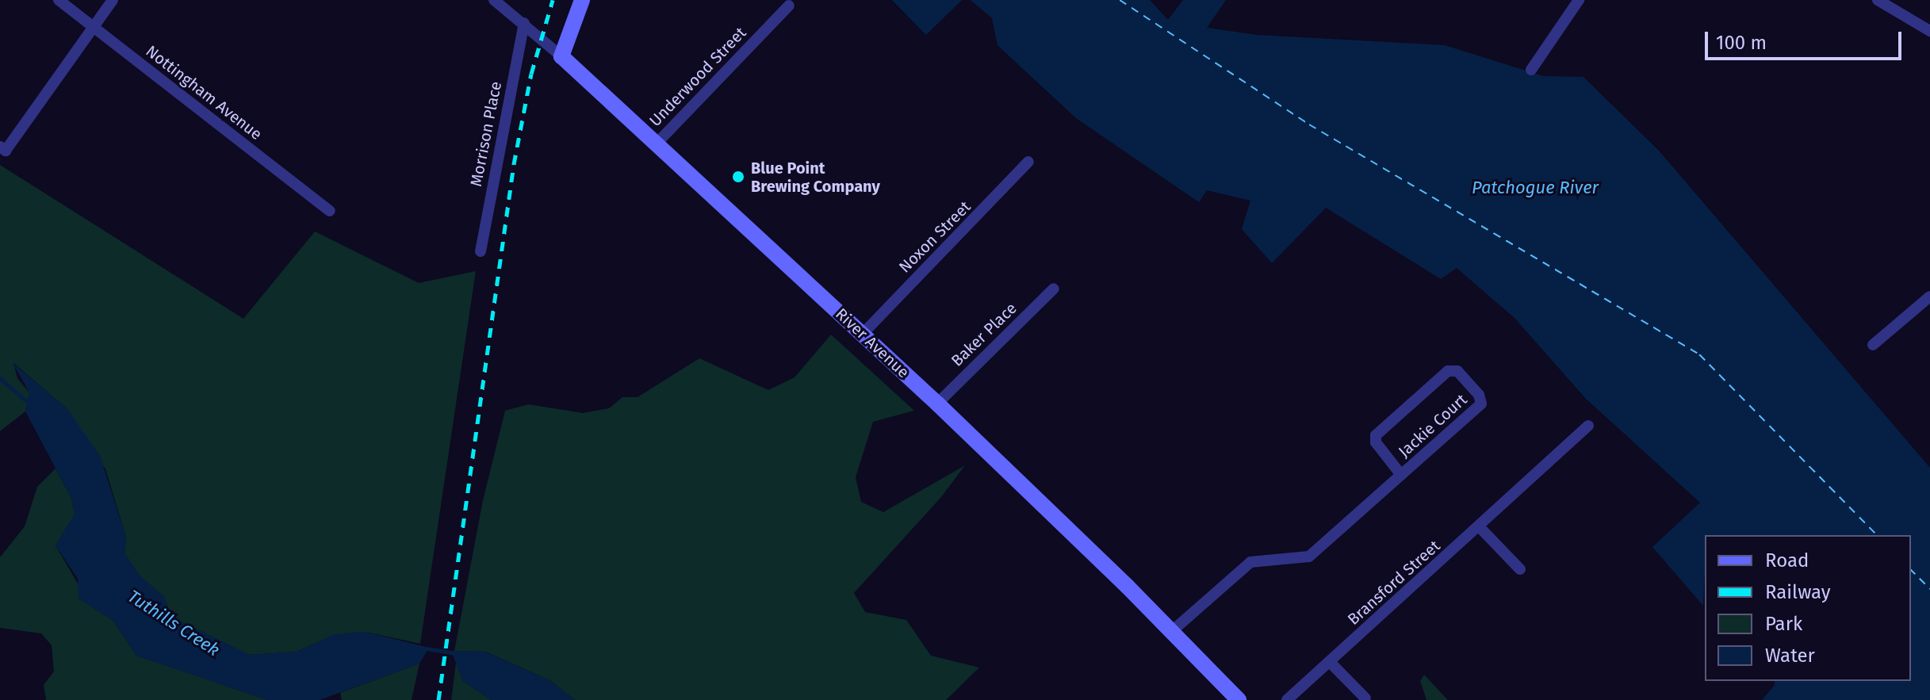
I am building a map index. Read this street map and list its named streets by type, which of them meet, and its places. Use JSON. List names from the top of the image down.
{
  "streets": {
    "main road": ["River Avenue"],
    "street": [
      "Underwood Street",
      "Nottingham Avenue",
      "Morrison Place",
      "Noxon Street",
      "Baker Place",
      "Jackie Court",
      "Bransford Street"
    ]
  },
  "crossings": [
    ["Underwood Street", "River Avenue"],
    ["Morrison Place", "River Avenue"],
    ["Noxon Street", "River Avenue"],
    ["Baker Place", "River Avenue"],
    ["River Avenue", "Jackie Court"]
  ],
  "water": ["Patchogue River", "Tuthills Creek"],
  "places": ["Blue Point Brewing Company"],
  "legend": [
    "Road",
    "Railway",
    "Park",
    "Water"
  ],
  "scale_bar": "100 m"
}
